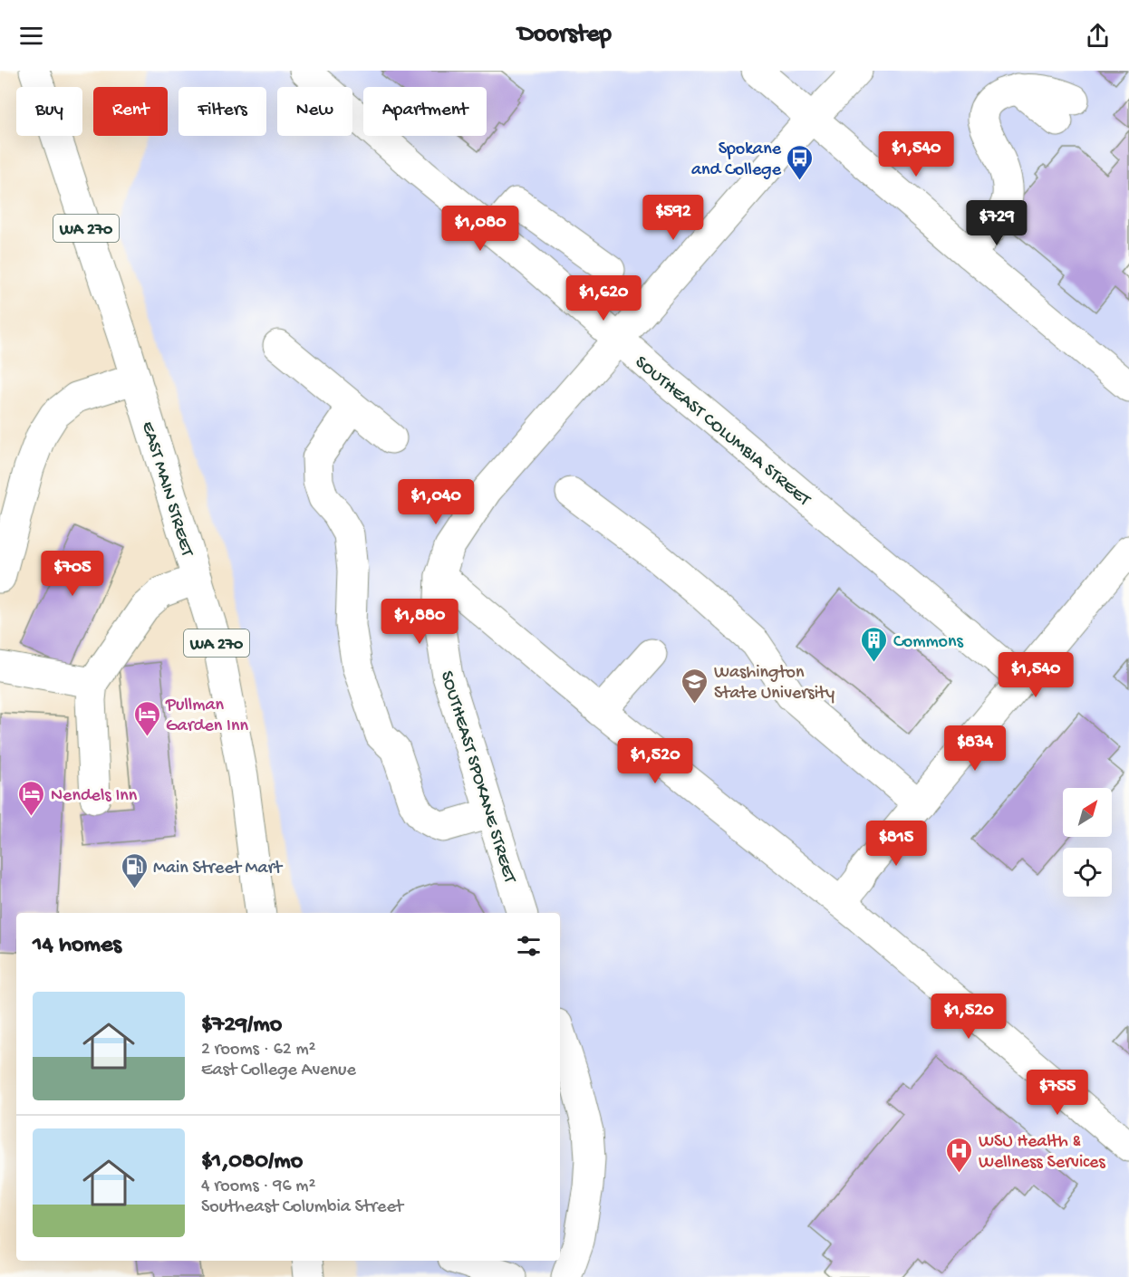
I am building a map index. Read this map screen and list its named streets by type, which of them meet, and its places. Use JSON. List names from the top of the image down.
{
  "streets": {
    "street": [
      "WA 270",
      "SOUTHEAST COLUMBIA STREET",
      "EAST MAIN STREET",
      "SOUTHEAST SPOKANE STREET"
    ]
  },
  "crossings": [
    ["SOUTHEAST COLUMBIA STREET", "SOUTHEAST SPOKANE STREET"]
  ],
  "places": {
    "bus stop": ["Spokane and College"],
    "building": ["Commons"],
    "school or university": ["Washington State University"],
    "hotel": ["Pullman Garden Inn", "Nendels Inn"],
    "fuel station": ["Main Street Mart"],
    "hospital": ["WSU Health & Wellness Services"]
  },
  "north": "top right",
  "page": {
    "header": "Doorstep",
    "chip": [
      "Buy",
      "Rent",
      "Filters",
      "New",
      "Apartment"
    ],
    "price": [
      "$1,540",
      "$592",
      "$729",
      "$1,080",
      "$1,620",
      "$1,040",
      "$705",
      "$1,880",
      "$1,540",
      "$834",
      "$1,520",
      "$815",
      "$1,520",
      "$755"
    ],
    "heading": "14 homes",
    "list": [
      {
        "name": "$729/mo",
        "note": "2 rooms · 62 m² · East College Avenue"
      },
      {
        "name": "$1,080/mo",
        "note": "4 rooms · 96 m² · Southeast Columbia Street"
      }
    ]
  }
}
